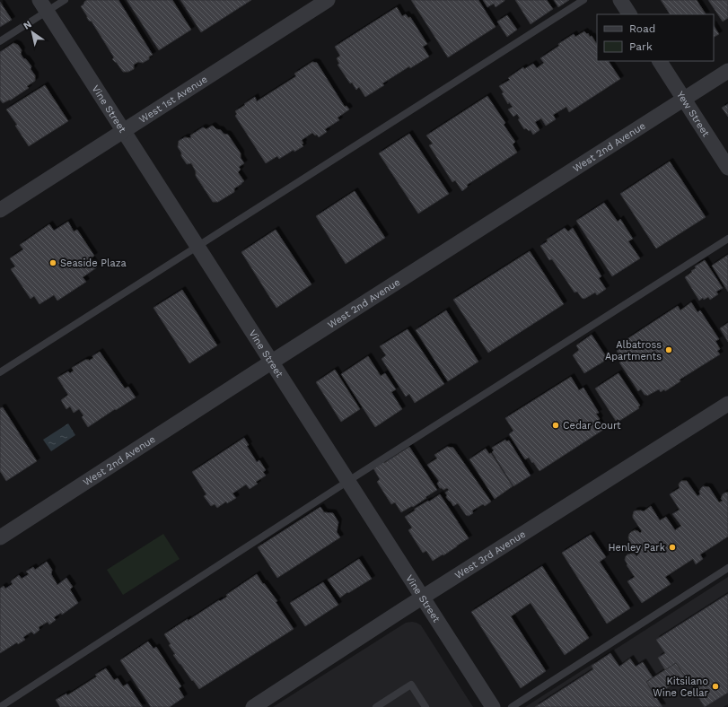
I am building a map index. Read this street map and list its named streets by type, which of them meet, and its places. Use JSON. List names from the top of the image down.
{
  "streets": {
    "street": [
      "West 1st Avenue",
      "Vine Street",
      "Yew Street",
      "West 2nd Avenue",
      "West 3rd Avenue"
    ]
  },
  "crossings": [
    ["West 1st Avenue", "Vine Street"],
    ["Vine Street", "West 2nd Avenue"],
    ["Vine Street", "West 3rd Avenue"],
    ["Yew Street", "West 2nd Avenue"]
  ],
  "places": [
    "Seaside Plaza",
    "Albatross Apartments",
    "Cedar Court",
    "Henley Park",
    "Kitsilano Wine Cellar"
  ],
  "legend": ["Road", "Park"],
  "north": "top left"
}
